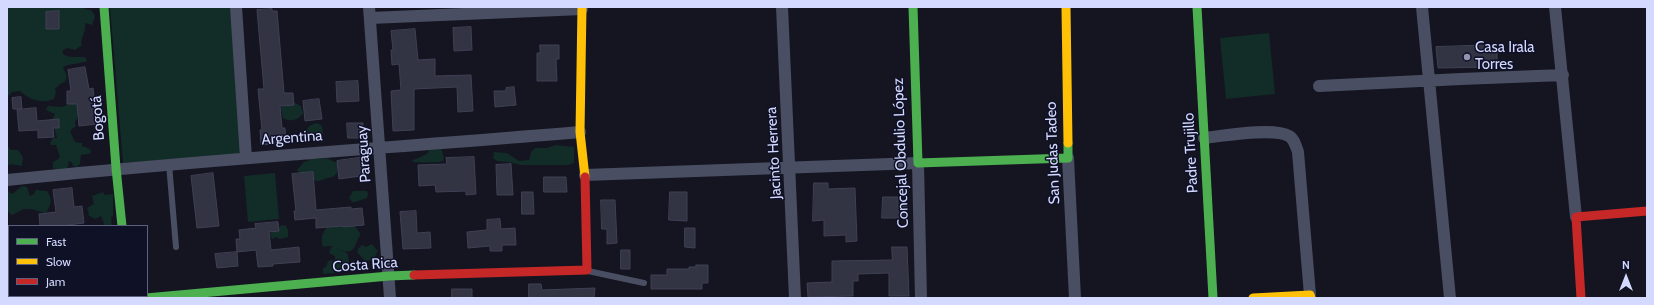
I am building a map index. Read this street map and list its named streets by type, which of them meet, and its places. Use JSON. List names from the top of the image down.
{
  "streets": {
    "street": [
      "Bogotá",
      "Argentina",
      "Jacinto Herrera",
      "Concejal Obdulio López",
      "San Judas Tadeo",
      "Padre Trujillo",
      "Paraguay",
      "Costa Rica"
    ]
  },
  "crossings": [
    ["Bogotá", "Argentina"],
    ["Argentina", "Paraguay"],
    ["Paraguay", "Costa Rica"]
  ],
  "places": ["Casa Irala Torres"],
  "legend": ["Fast", "Slow", "Jam"],
  "north": "top"
}
